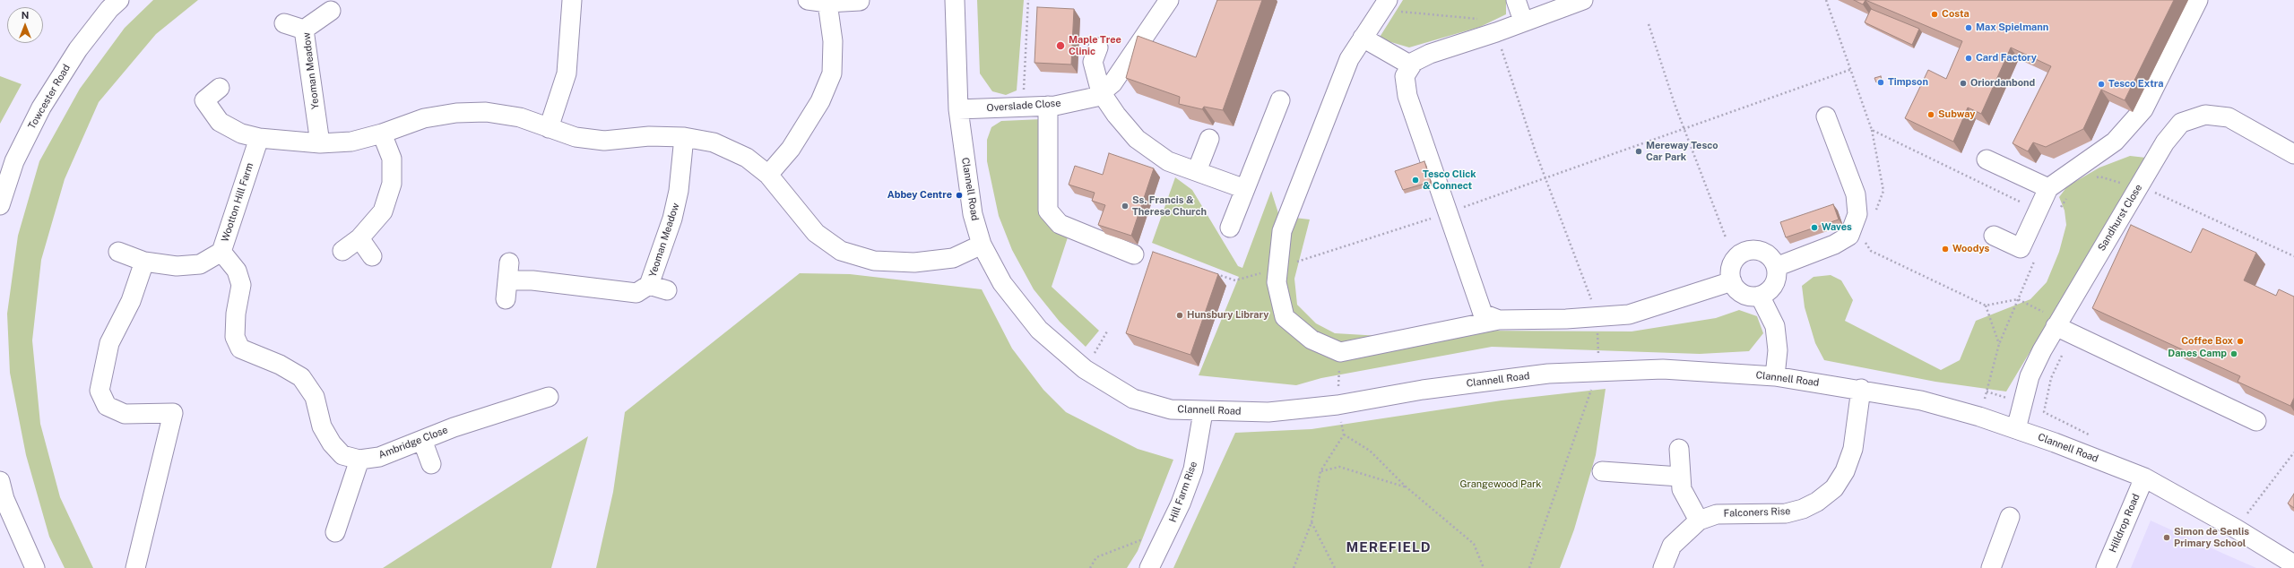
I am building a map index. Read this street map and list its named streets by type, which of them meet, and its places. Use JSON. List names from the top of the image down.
{
  "streets": {
    "street": [
      "Yeoman Meadow",
      "Towcester Road",
      "Overslade Close",
      "Clannell Road",
      "Wootton Hill Farm",
      "Sandhurst Close",
      "Ambridge Close",
      "Hill Farm Rise",
      "Falconers Rise",
      "Hilldrop Road"
    ]
  },
  "crossings": [
    ["Overslade Close", "Clannell Road"],
    ["Clannell Road", "Sandhurst Close"],
    ["Clannell Road", "Hill Farm Rise"],
    ["Clannell Road", "Falconers Rise"],
    ["Clannell Road", "Hilldrop Road"],
    ["Wootton Hill Farm", "Ambridge Close"]
  ],
  "districts": ["MEREFIELD"],
  "parks": ["Grangewood Park"],
  "places": [
    "Costa",
    "Max Spielmann",
    "Maple Tree Clinic",
    "Card Factory",
    "Timpson",
    "Oriordanbond",
    "Tesco Extra",
    "Subway",
    "Mereway Tesco Car Park",
    "Tesco Click & Connect",
    "Abbey Centre",
    "Ss. Francis & Therese Church",
    "Waves",
    "Woodys",
    "Hunsbury Library",
    "Coffee Box",
    "Danes Camp",
    "Simon de Senlis Primary School"
  ],
  "north": "top"
}
